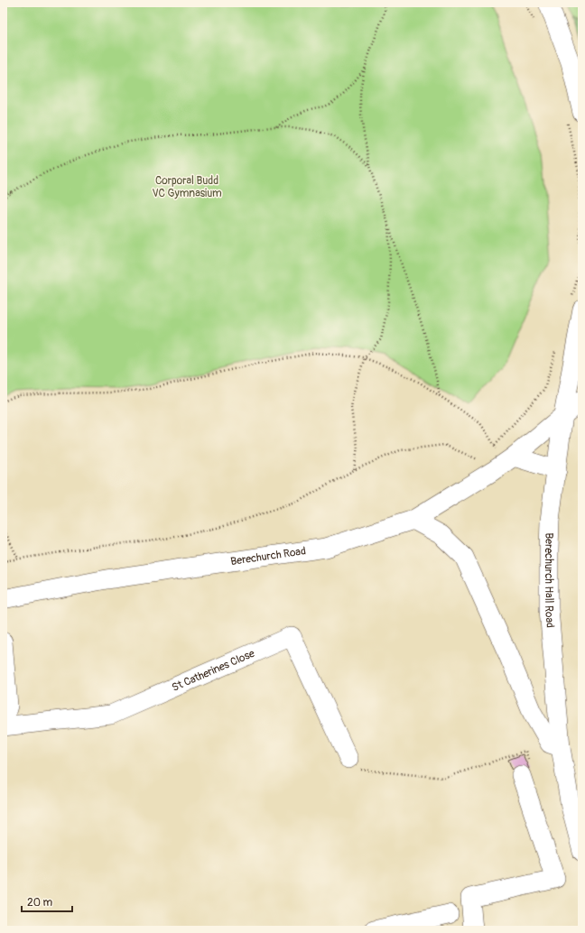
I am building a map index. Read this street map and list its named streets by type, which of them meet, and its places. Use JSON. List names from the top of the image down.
{
  "streets": {
    "street": ["Berechurch Road", "Berechurch Hall Road", "St Catherines Close"]
  },
  "crossings": [
    ["Berechurch Road", "Berechurch Hall Road"]
  ],
  "parks": ["Corporal Budd VC Gymnasium"],
  "scale_bar": "20 m"
}
